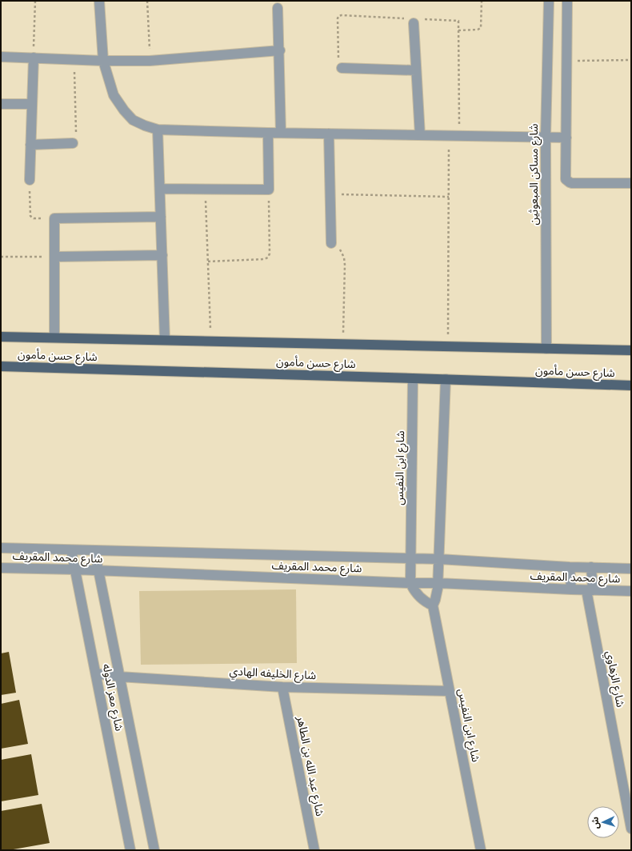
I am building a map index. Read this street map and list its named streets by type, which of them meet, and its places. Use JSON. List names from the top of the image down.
{
  "streets": {
    "main road": ["شارع حسن مأمون"],
    "street": [
      "شارع مساكن المبعوثين",
      "شارع ابن النفيس",
      "شارع محمد المقريف",
      "شارع الخليفه الهادي",
      "شارع الزهاوي",
      "شارع معز الدوله",
      "شارع عبد الله بن الطاهر"
    ]
  },
  "crossings": [
    ["شارع مساكن المبعوثين", "شارع حسن مأمون"],
    ["شارع حسن مأمون", "شارع ابن النفيس"],
    ["شارع ابن النفيس", "شارع محمد المقريف"],
    ["شارع ابن النفيس", "شارع الخليفه الهادي"],
    ["شارع محمد المقريف", "شارع الزهاوي"],
    ["شارع محمد المقريف", "شارع معز الدوله"],
    ["شارع الخليفه الهادي", "شارع معز الدوله"],
    ["شارع الخليفه الهادي", "شارع عبد الله بن الطاهر"]
  ],
  "north": "left"
}
